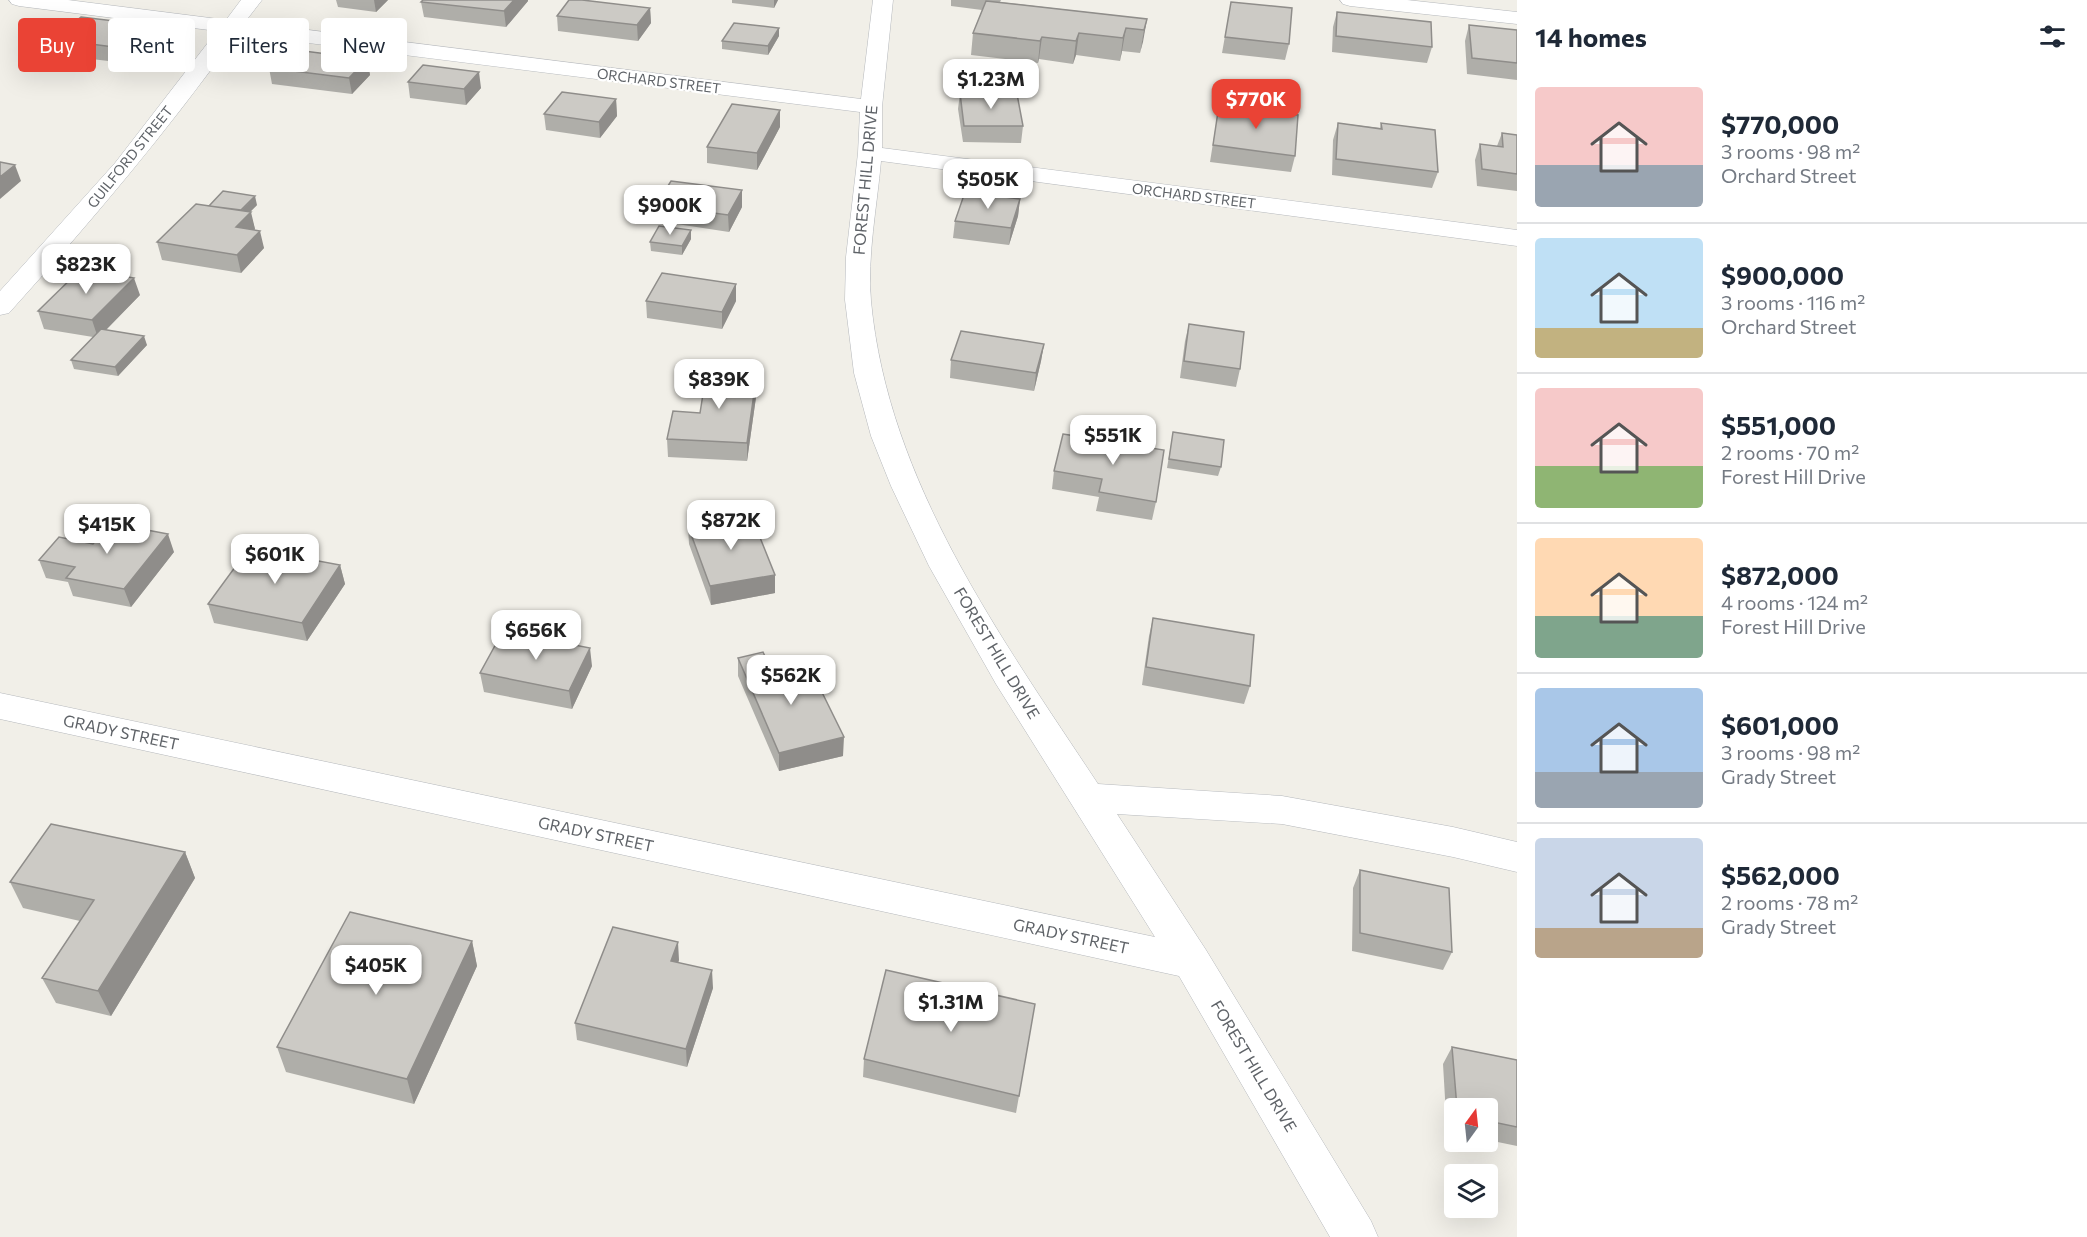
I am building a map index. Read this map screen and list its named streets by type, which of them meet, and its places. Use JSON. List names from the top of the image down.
{
  "streets": {
    "street": [
      "ORCHARD STREET",
      "GUILFORD STREET",
      "FOREST HILL DRIVE",
      "GRADY STREET"
    ]
  },
  "crossings": [
    ["ORCHARD STREET", "FOREST HILL DRIVE"],
    ["FOREST HILL DRIVE", "GRADY STREET"]
  ],
  "north": "top",
  "page": {
    "heading": "14 homes",
    "chip": [
      "Buy",
      "Rent",
      "Filters",
      "New"
    ],
    "price": [
      "$1.23M",
      "$770K",
      "$505K",
      "$900K",
      "$823K",
      "$839K",
      "$551K",
      "$872K",
      "$415K",
      "$601K",
      "$656K",
      "$562K",
      "$405K",
      "$1.31M"
    ],
    "list": [
      {
        "name": "$770,000",
        "note": "3 rooms · 98 m² · Orchard Street"
      },
      {
        "name": "$900,000",
        "note": "3 rooms · 116 m² · Orchard Street"
      },
      {
        "name": "$551,000",
        "note": "2 rooms · 70 m² · Forest Hill Drive"
      },
      {
        "name": "$872,000",
        "note": "4 rooms · 124 m² · Forest Hill Drive"
      },
      {
        "name": "$601,000",
        "note": "3 rooms · 98 m² · Grady Street"
      },
      {
        "name": "$562,000",
        "note": "2 rooms · 78 m² · Grady Street"
      }
    ]
  }
}
